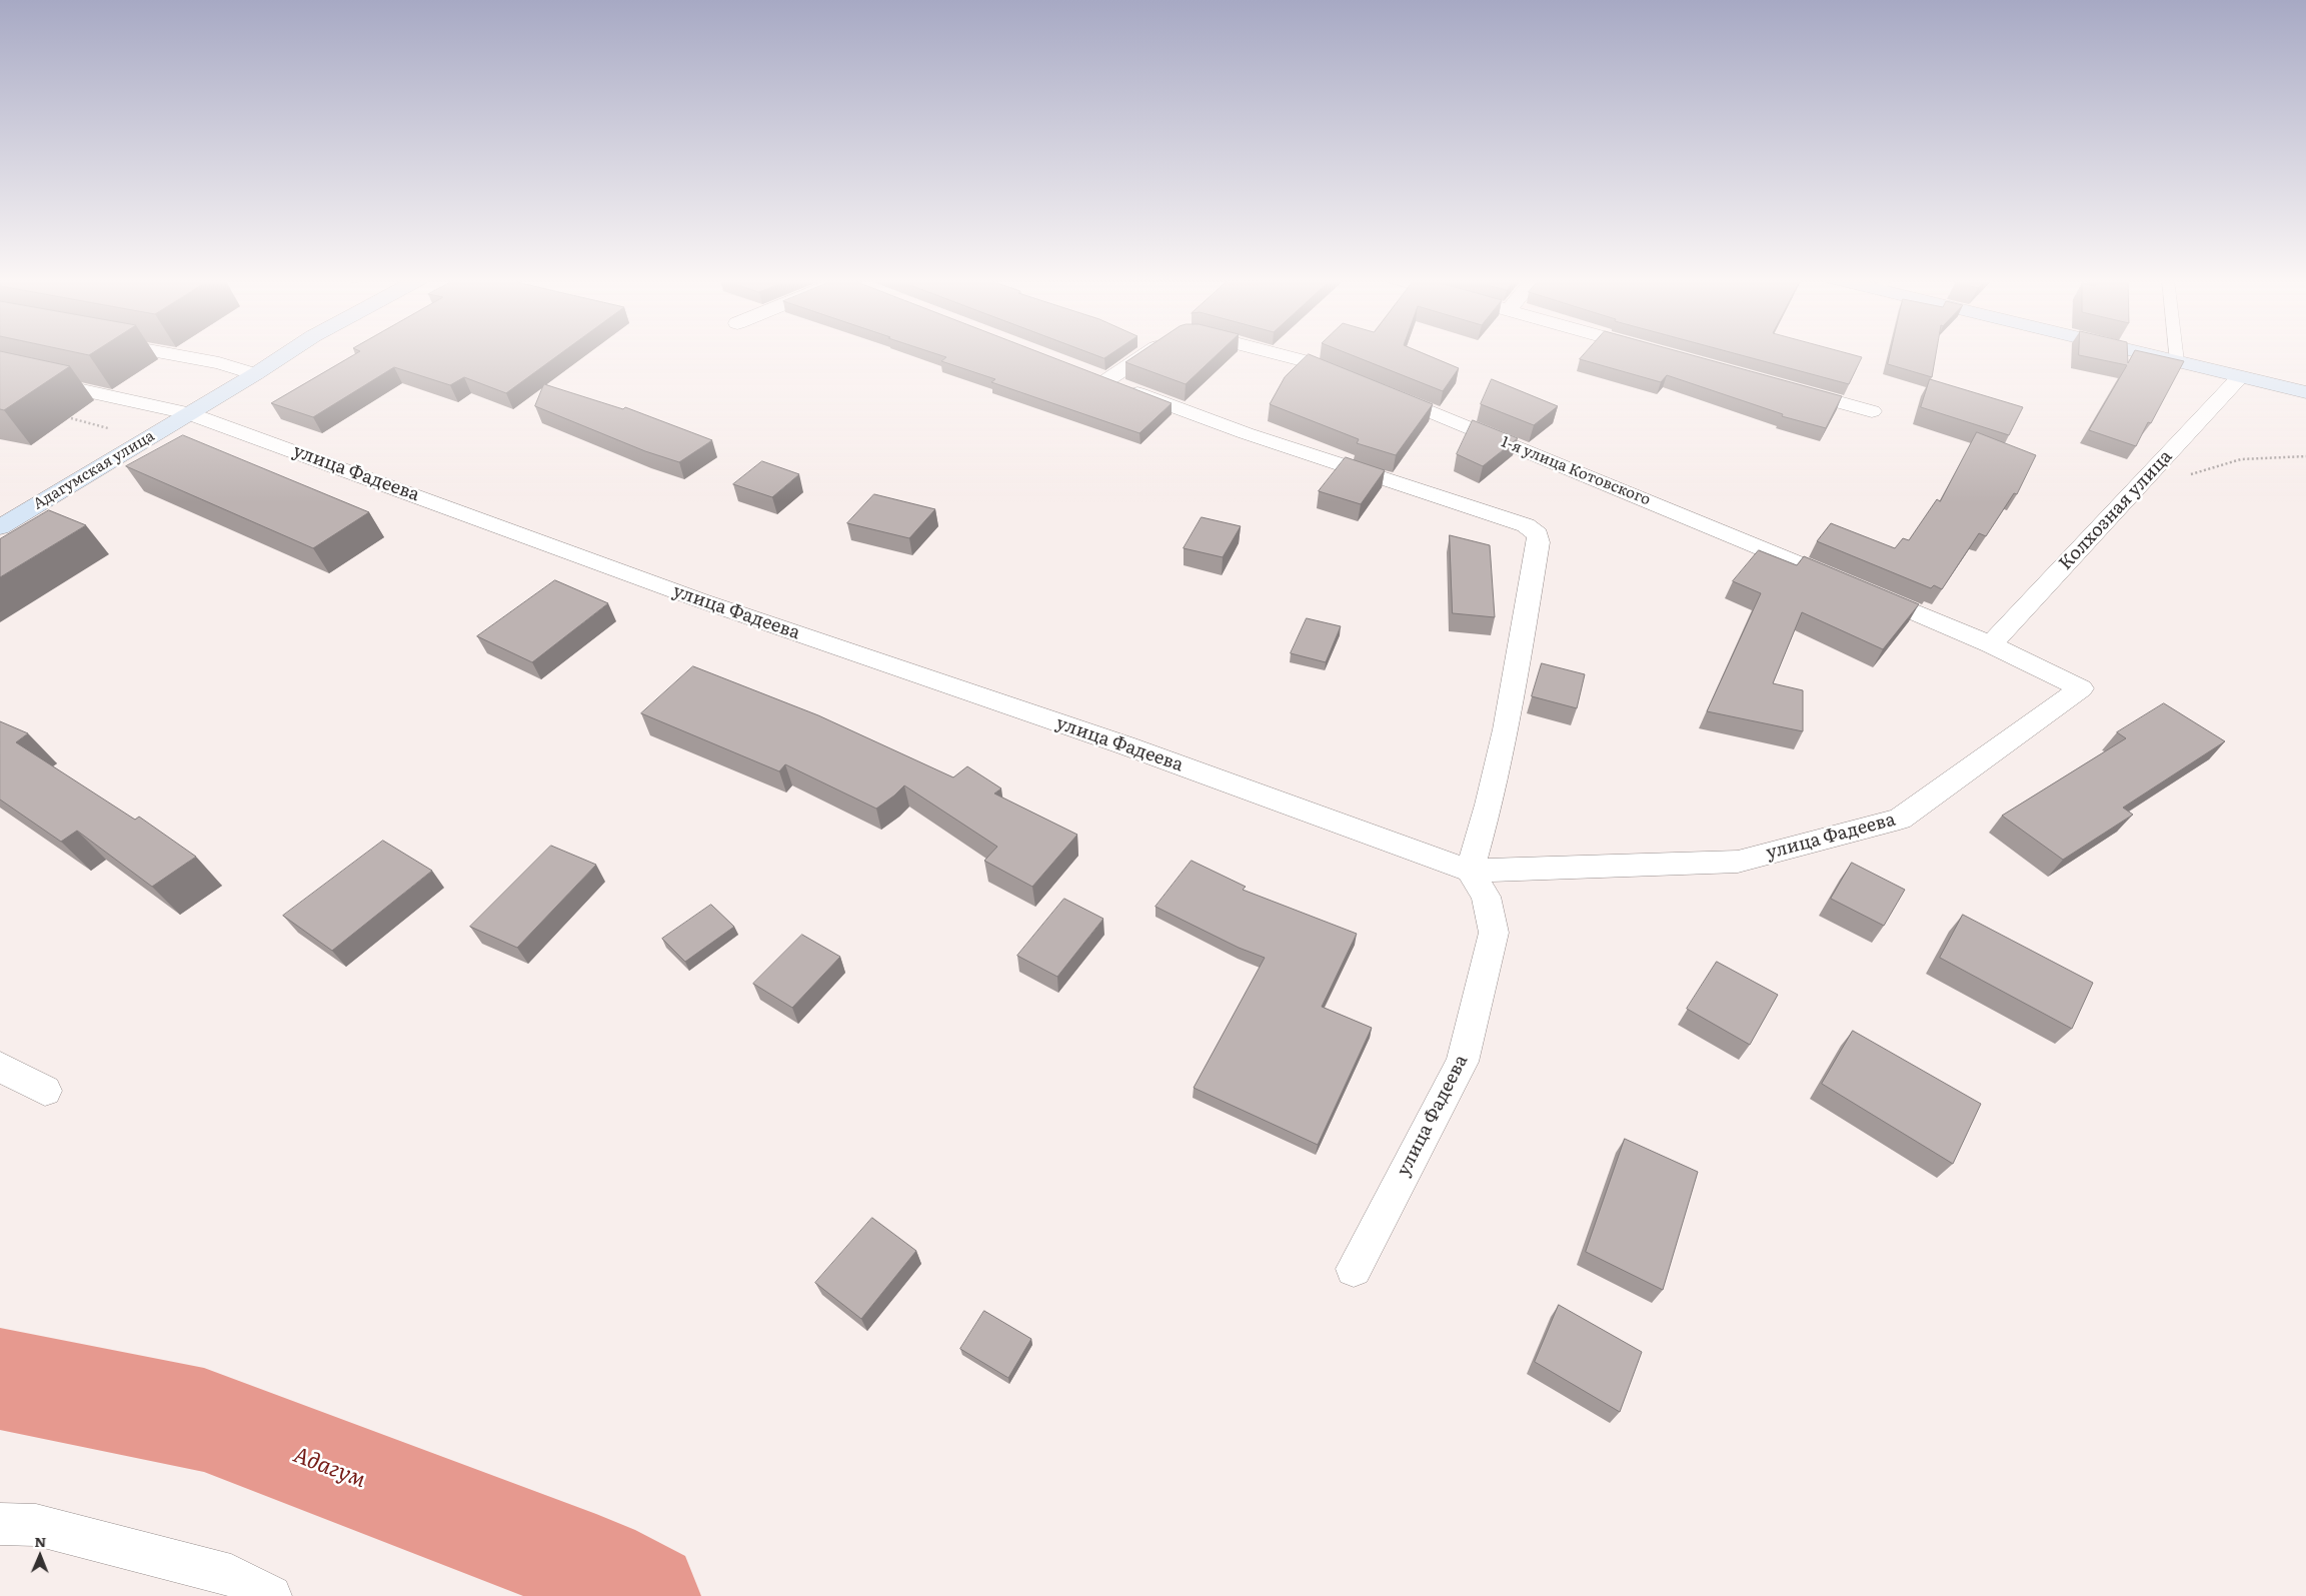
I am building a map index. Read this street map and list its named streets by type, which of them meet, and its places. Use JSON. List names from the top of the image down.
{
  "streets": {
    "main road": ["Адагумская улица"],
    "street": ["1-я улица Котовского", "улица Фадеева", "Колхозная улица"]
  },
  "crossings": [
    ["Адагумская улица", "улица Фадеева"],
    ["1-я улица Котовского", "улица Фадеева"],
    ["1-я улица Котовского", "Колхозная улица"],
    ["улица Фадеева", "Колхозная улица"]
  ],
  "water": ["Адагум"],
  "north": "top"
}
